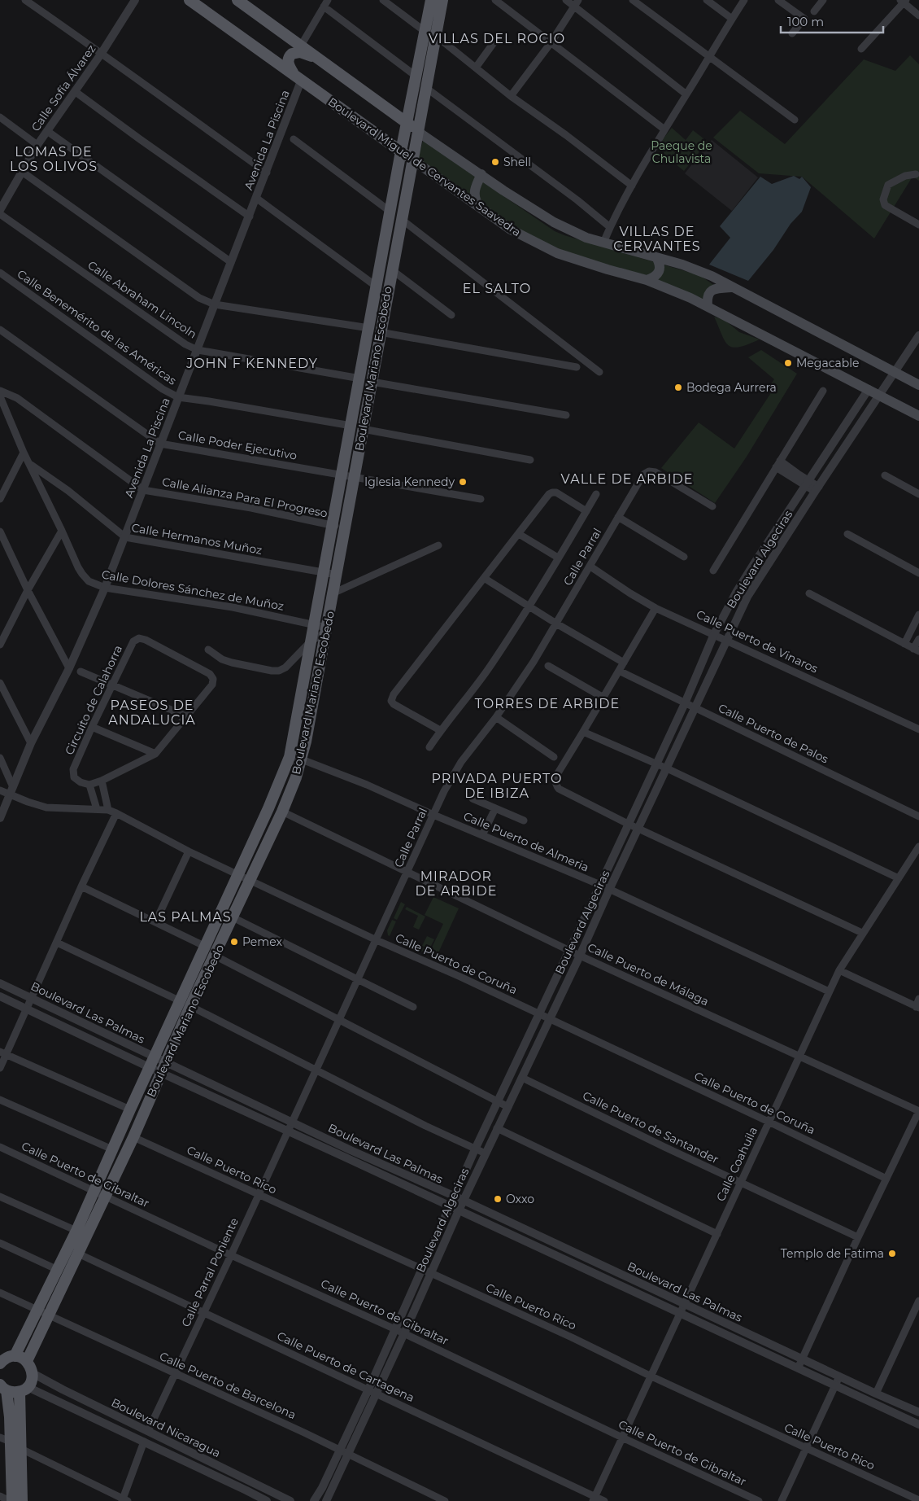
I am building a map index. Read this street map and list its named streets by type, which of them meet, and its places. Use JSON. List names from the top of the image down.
{
  "streets": {
    "main road": ["Boulevard Miguel de Cervantes Saavedra", "Boulevard Mariano Escobedo"],
    "street": [
      "Calle Sofía Álvarez",
      "Avenida La Piscina",
      "Calle Abraham Lincoln",
      "Calle Benemérito de las Américas",
      "Calle Poder Ejecutivo",
      "Calle Alianza Para El Progreso",
      "Calle Hermanos Muñoz",
      "Calle Parral",
      "Boulevard Algeciras",
      "Calle Dolores Sánchez de Muñoz",
      "Calle Puerto de Vinaros",
      "Circuito de Calahorra",
      "Calle Puerto de Palos",
      "Calle Puerto de Almeria",
      "Calle Puerto de Coruña",
      "Calle Puerto de Málaga",
      "Boulevard Las Palmas",
      "Calle Puerto de Santander",
      "Calle Coahuila",
      "Calle Puerto Rico",
      "Calle Puerto de Gibraltar",
      "Calle Parral Poniente",
      "Calle Puerto de Cartagena",
      "Calle Puerto de Barcelona",
      "Boulevard Nicaragua"
    ]
  },
  "crossings": [
    ["Avenida La Piscina", "Boulevard Miguel de Cervantes Saavedra"],
    ["Avenida La Piscina", "Calle Abraham Lincoln"],
    ["Avenida La Piscina", "Calle Benemérito de las Américas"],
    ["Avenida La Piscina", "Calle Poder Ejecutivo"],
    ["Avenida La Piscina", "Calle Alianza Para El Progreso"],
    ["Avenida La Piscina", "Calle Hermanos Muñoz"],
    ["Avenida La Piscina", "Calle Dolores Sánchez de Muñoz"],
    ["Avenida La Piscina", "Calle Puerto de Coruña"],
    ["Boulevard Miguel de Cervantes Saavedra", "Boulevard Mariano Escobedo"],
    ["Boulevard Miguel de Cervantes Saavedra", "Boulevard Algeciras"],
    ["Calle Abraham Lincoln", "Boulevard Mariano Escobedo"],
    ["Calle Benemérito de las Américas", "Boulevard Mariano Escobedo"],
    ["Boulevard Mariano Escobedo", "Calle Poder Ejecutivo"],
    ["Boulevard Mariano Escobedo", "Calle Alianza Para El Progreso"],
    ["Boulevard Mariano Escobedo", "Calle Hermanos Muñoz"],
    ["Boulevard Mariano Escobedo", "Calle Dolores Sánchez de Muñoz"],
    ["Boulevard Mariano Escobedo", "Calle Puerto de Almeria"],
    ["Boulevard Mariano Escobedo", "Calle Puerto de Coruña"],
    ["Boulevard Mariano Escobedo", "Calle Puerto de Málaga"],
    ["Boulevard Mariano Escobedo", "Boulevard Las Palmas"],
    ["Boulevard Mariano Escobedo", "Calle Puerto Rico"],
    ["Boulevard Mariano Escobedo", "Calle Puerto de Gibraltar"],
    ["Boulevard Mariano Escobedo", "Calle Puerto de Cartagena"],
    ["Boulevard Mariano Escobedo", "Calle Puerto de Barcelona"],
    ["Calle Hermanos Muñoz", "Calle Dolores Sánchez de Muñoz"],
    ["Calle Parral", "Calle Puerto de Vinaros"],
    ["Calle Parral", "Calle Puerto de Almeria"],
    ["Calle Parral", "Calle Puerto de Coruña"],
    ["Calle Parral", "Calle Puerto de Málaga"],
    ["Calle Parral", "Boulevard Las Palmas"],
    ["Calle Parral", "Calle Parral Poniente"],
    ["Boulevard Algeciras", "Calle Puerto de Vinaros"],
    ["Boulevard Algeciras", "Calle Puerto de Palos"],
    ["Boulevard Algeciras", "Calle Puerto de Almeria"],
    ["Boulevard Algeciras", "Calle Puerto de Coruña"],
    ["Boulevard Algeciras", "Calle Puerto de Málaga"],
    ["Boulevard Algeciras", "Boulevard Las Palmas"],
    ["Boulevard Algeciras", "Calle Puerto de Santander"],
    ["Boulevard Algeciras", "Calle Puerto Rico"],
    ["Boulevard Algeciras", "Calle Puerto de Gibraltar"],
    ["Boulevard Algeciras", "Calle Puerto de Cartagena"],
    ["Boulevard Algeciras", "Calle Puerto de Barcelona"],
    ["Calle Puerto de Almeria", "Calle Coahuila"],
    ["Calle Puerto de Coruña", "Calle Coahuila"],
    ["Calle Puerto de Málaga", "Calle Coahuila"],
    ["Boulevard Las Palmas", "Calle Coahuila"],
    ["Boulevard Las Palmas", "Calle Parral Poniente"],
    ["Calle Puerto de Santander", "Calle Coahuila"],
    ["Calle Coahuila", "Calle Puerto Rico"],
    ["Calle Coahuila", "Calle Puerto de Gibraltar"],
    ["Calle Coahuila", "Calle Puerto de Cartagena"],
    ["Calle Puerto Rico", "Calle Parral Poniente"],
    ["Calle Puerto de Gibraltar", "Calle Parral Poniente"],
    ["Calle Parral Poniente", "Calle Puerto de Cartagena"],
    ["Calle Parral Poniente", "Calle Puerto de Barcelona"],
    ["Calle Parral Poniente", "Boulevard Nicaragua"]
  ],
  "districts": [
    "VILLAS DEL ROCIO",
    "LOMAS DE LOS OLIVOS",
    "VILLAS DE CERVANTES",
    "EL SALTO",
    "JOHN F KENNEDY",
    "VALLE DE ARBIDE",
    "TORRES DE ARBIDE",
    "PASEOS DE ANDALUCIA",
    "PRIVADA PUERTO DE IBIZA",
    "MIRADOR DE ARBIDE",
    "LAS PALMAS"
  ],
  "parks": ["Paeque de Chulavista"],
  "places": [
    "Shell",
    "Megacable",
    "Bodega Aurrera",
    "Iglesia Kennedy",
    "Pemex",
    "Oxxo",
    "Templo de Fatima"
  ],
  "scale_bar": "100 m"
}
